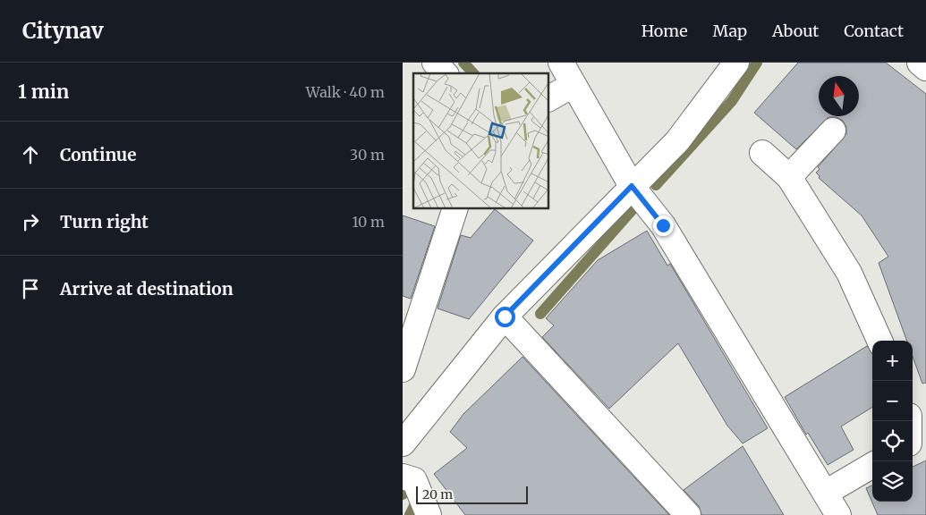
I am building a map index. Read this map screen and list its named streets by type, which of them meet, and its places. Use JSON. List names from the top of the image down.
{
  "scale_bar": "20 m",
  "north": "top",
  "page": {
    "header": "Citynav",
    "nav": [
      "Home",
      "Map",
      "About",
      "Contact"
    ],
    "heading": ["1 min", "Walk · 40 m"],
    "list": [
      ["Continue", "30 m"],
      ["Turn right", "10 m"],
      "Arrive at destination"
    ],
    "map_buttons": ["+", "−"],
    "scale": "20 m"
  }
}
